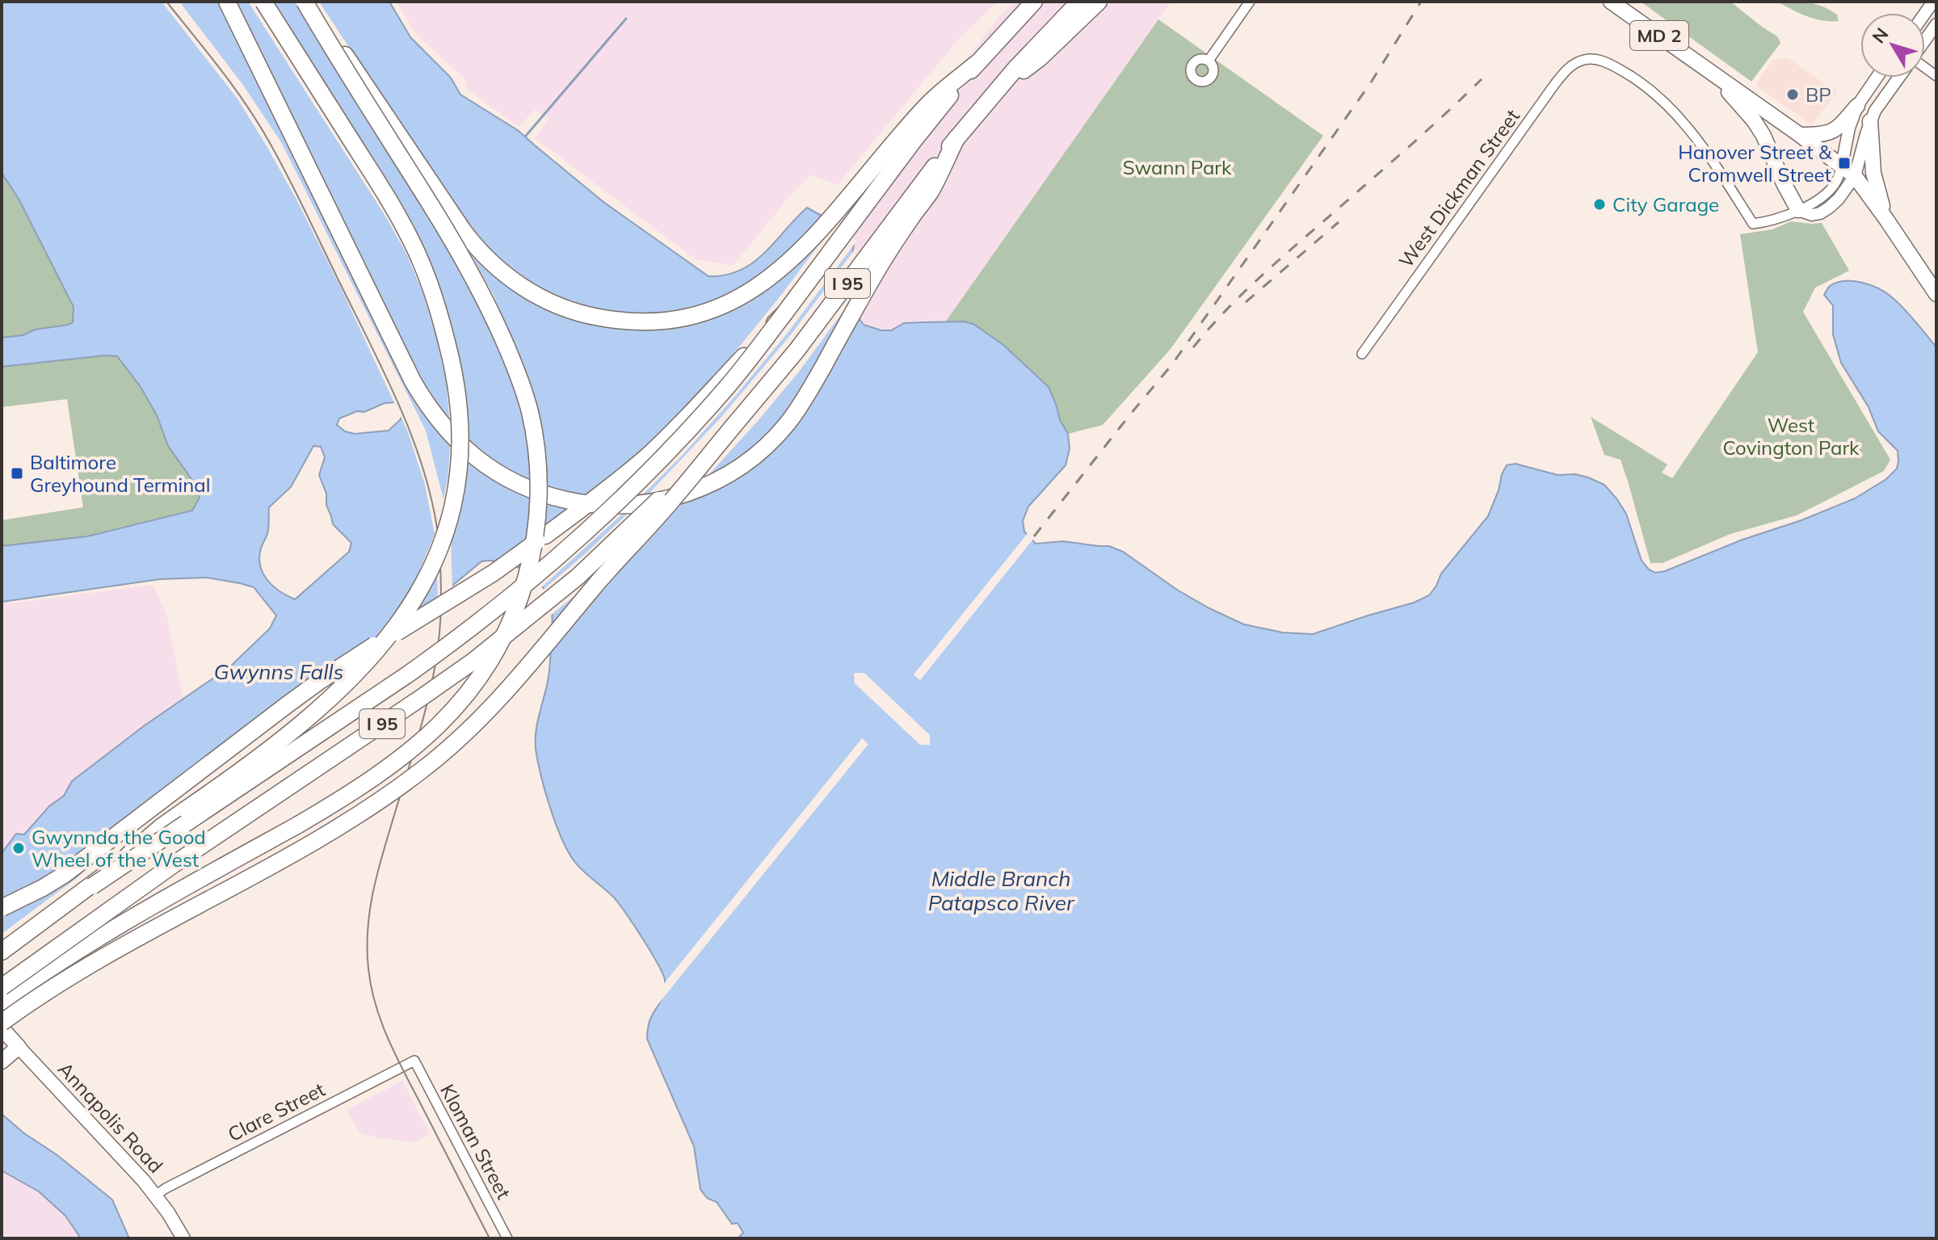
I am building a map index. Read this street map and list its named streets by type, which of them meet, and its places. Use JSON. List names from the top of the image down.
{
  "streets": {
    "highway": ["I 95"],
    "main road": ["MD 2", "Annapolis Road"],
    "street": ["West Dickman Street", "Clare Street", "Kloman Street"]
  },
  "crossings": [
    ["Clare Street", "Annapolis Road"],
    ["Clare Street", "Kloman Street"]
  ],
  "water": ["Gwynns Falls", "Middle Branch Patapsco River"],
  "parks": ["Swann Park", "West Covington Park"],
  "places": {
    "other": ["BP", "City Garage", "Gwynnda the Good Wheel of the West"],
    "transit": ["Hanover Street & Cromwell Street", "Baltimore Greyhound Terminal"]
  },
  "north": "top left"
}
